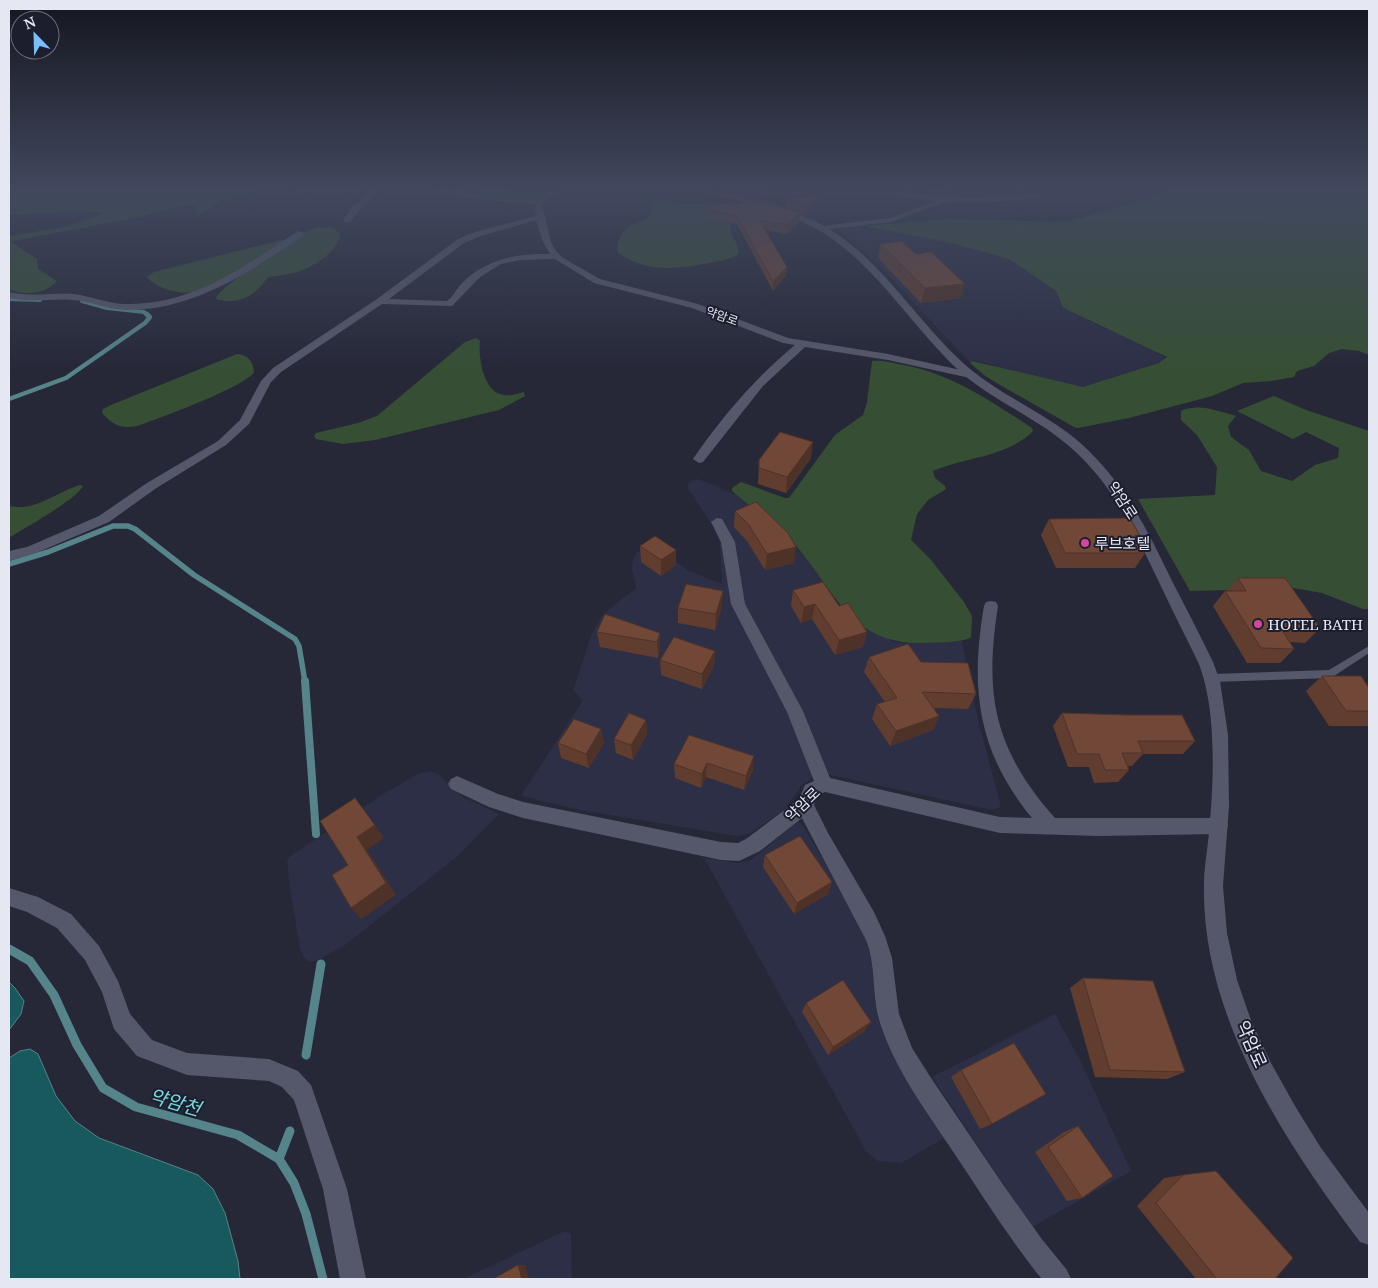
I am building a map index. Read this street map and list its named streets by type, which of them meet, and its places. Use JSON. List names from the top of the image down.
{
  "streets": {
    "street": ["약암로"]
  },
  "water": ["약암천"],
  "places": ["루브호텔", "HOTEL BATH"],
  "north": "top left"
}
